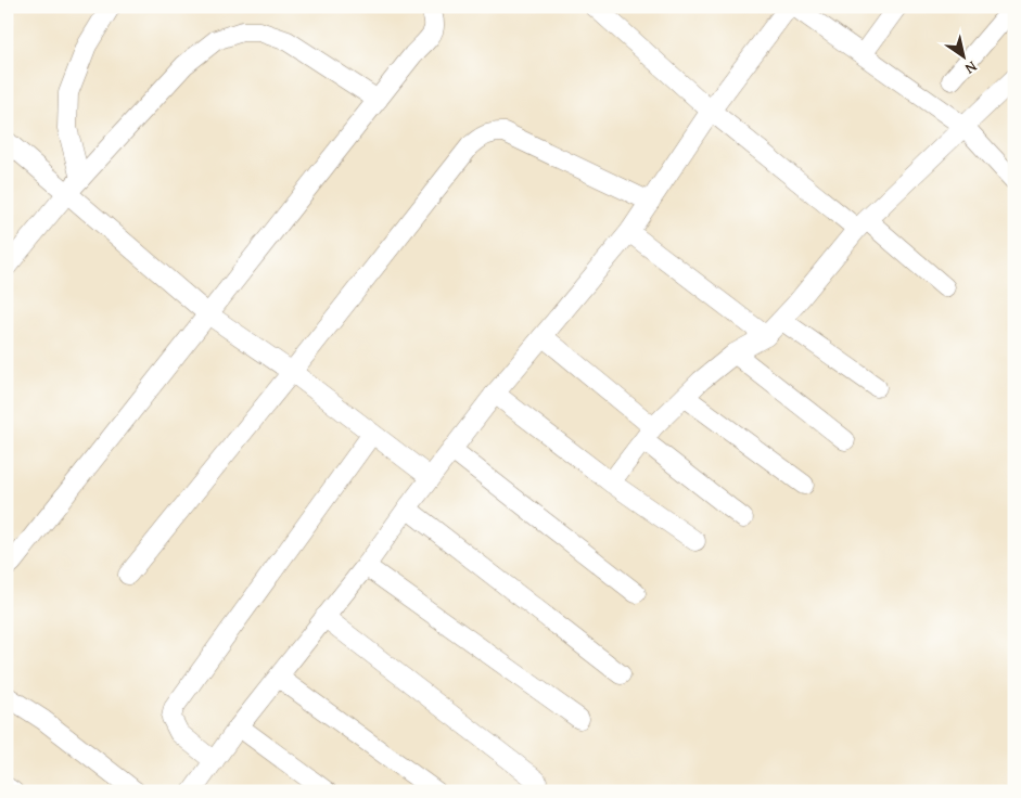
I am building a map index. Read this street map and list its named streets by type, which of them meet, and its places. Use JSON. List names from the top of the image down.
{
  "north": "bottom right"
}
